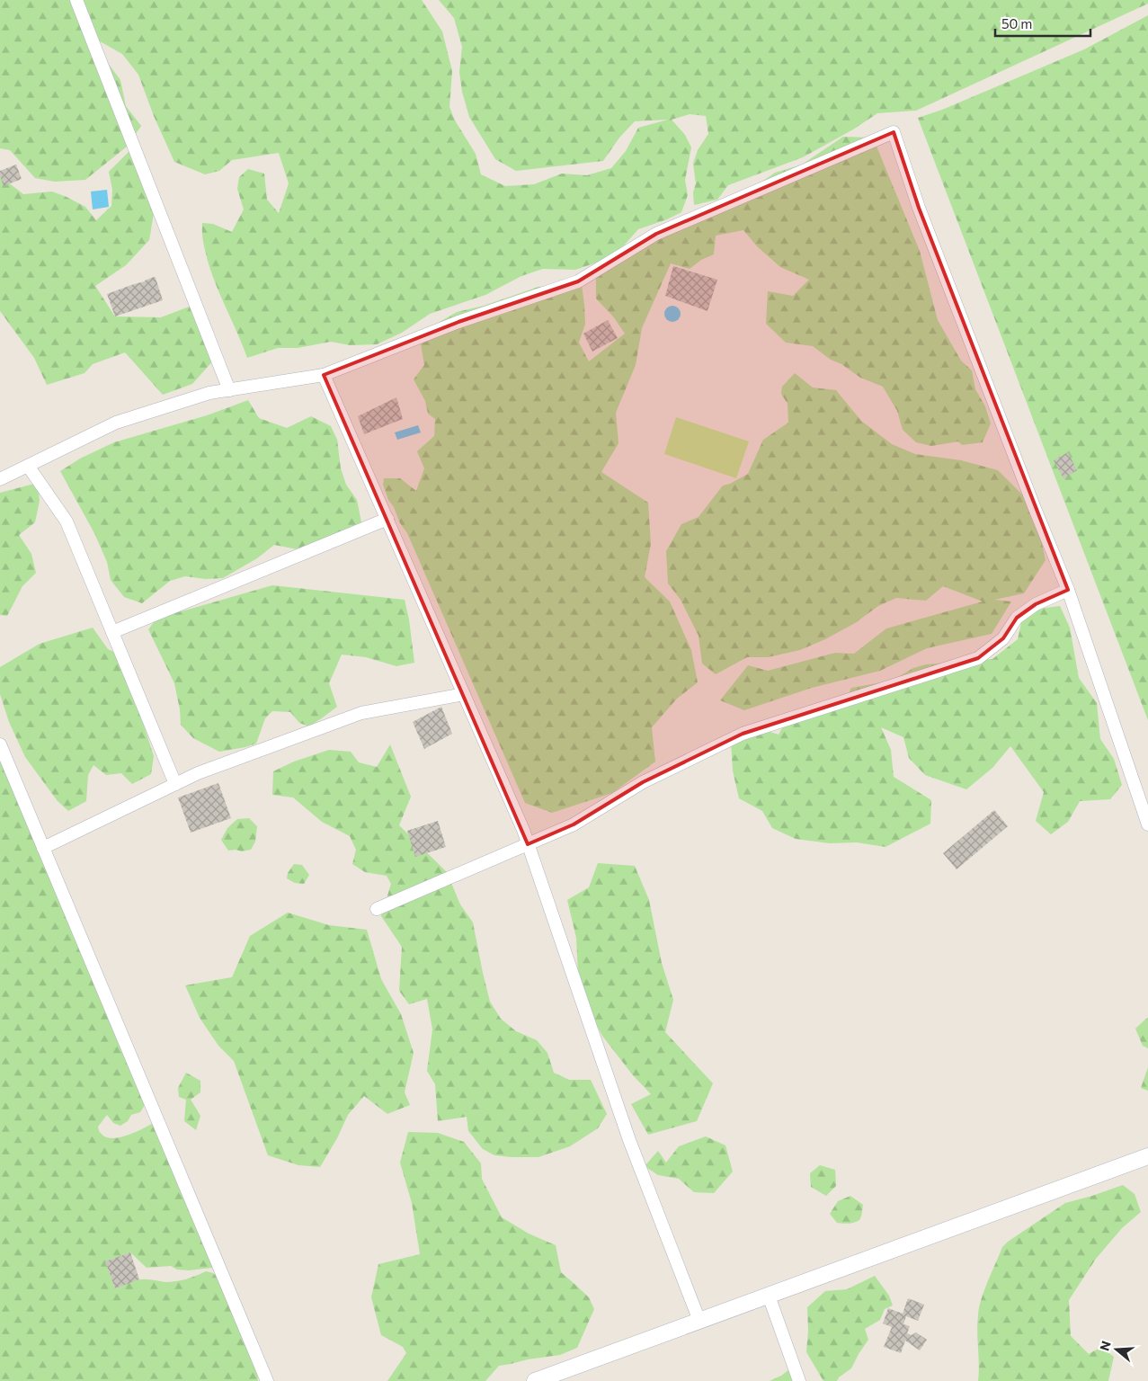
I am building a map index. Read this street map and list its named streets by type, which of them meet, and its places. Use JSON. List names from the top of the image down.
{
  "scale_bar": "50 m",
  "north": "left"
}
